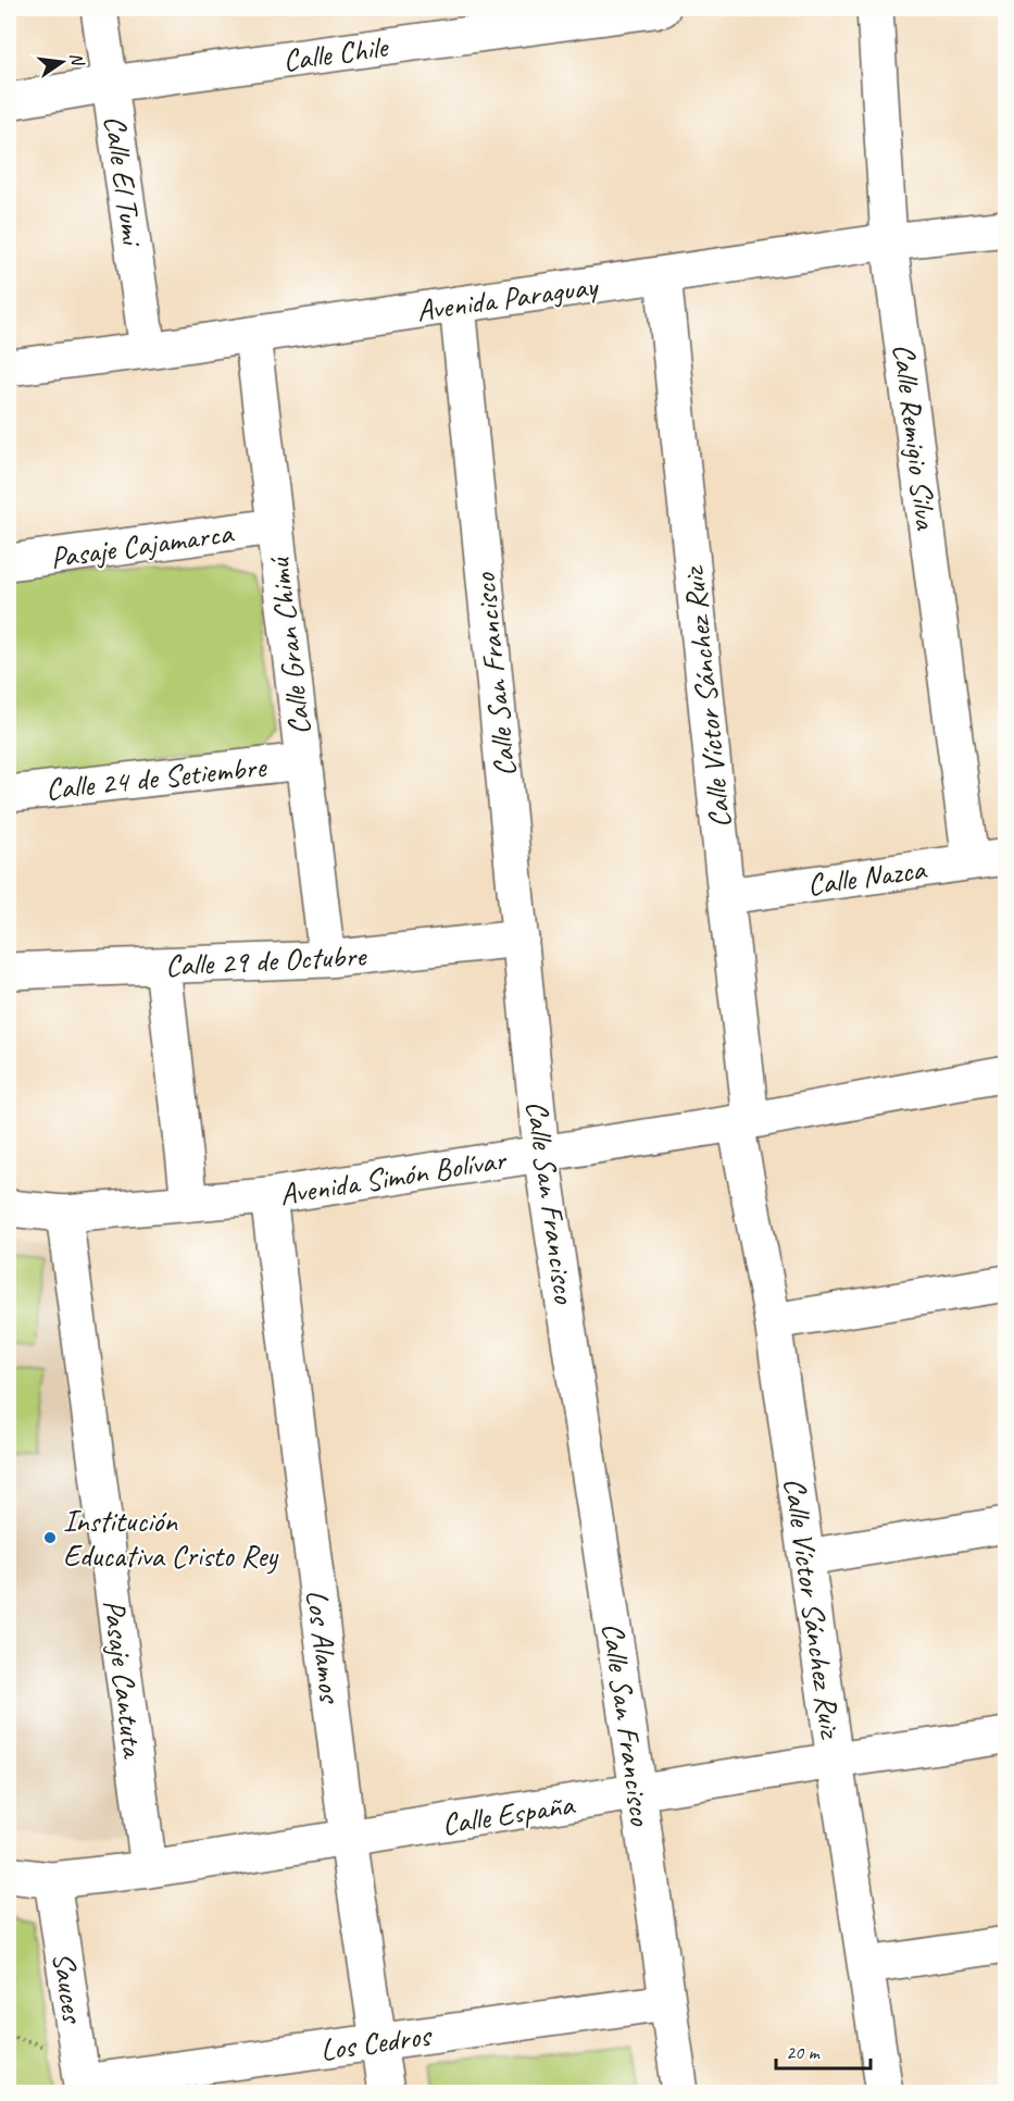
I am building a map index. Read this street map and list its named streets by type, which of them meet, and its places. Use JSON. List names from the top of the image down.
{
  "streets": {
    "street": [
      "Calle Chile",
      "Calle El Tumi",
      "Avenida Paraguay",
      "Calle Remigio Silva",
      "Pasaje Cajamarca",
      "Calle Gran Chimú",
      "Calle San Francisco",
      "Calle Víctor Sánchez Ruiz",
      "Calle 24 de Setiembre",
      "Calle Nazca",
      "Calle 29 de Octubre",
      "Avenida Simón Bolívar",
      "Los Alamos",
      "Pasaje Cantuta",
      "Calle España",
      "Sauces",
      "Los Cedros"
    ]
  },
  "crossings": [
    ["Calle Chile", "Calle El Tumi"],
    ["Calle El Tumi", "Avenida Paraguay"],
    ["Avenida Paraguay", "Calle Remigio Silva"],
    ["Avenida Paraguay", "Calle Gran Chimú"],
    ["Avenida Paraguay", "Calle San Francisco"],
    ["Avenida Paraguay", "Calle Víctor Sánchez Ruiz"],
    ["Calle Remigio Silva", "Calle Nazca"],
    ["Pasaje Cajamarca", "Calle Gran Chimú"],
    ["Calle Gran Chimú", "Calle 24 de Setiembre"],
    ["Calle Gran Chimú", "Calle 29 de Octubre"],
    ["Calle San Francisco", "Calle 29 de Octubre"],
    ["Calle San Francisco", "Avenida Simón Bolívar"],
    ["Calle San Francisco", "Calle España"],
    ["Calle San Francisco", "Los Cedros"],
    ["Calle Víctor Sánchez Ruiz", "Calle Nazca"],
    ["Calle Víctor Sánchez Ruiz", "Avenida Simón Bolívar"],
    ["Calle Víctor Sánchez Ruiz", "Calle España"],
    ["Avenida Simón Bolívar", "Los Alamos"],
    ["Avenida Simón Bolívar", "Pasaje Cantuta"],
    ["Los Alamos", "Calle España"],
    ["Los Alamos", "Los Cedros"],
    ["Pasaje Cantuta", "Calle España"],
    ["Calle España", "Sauces"],
    ["Sauces", "Los Cedros"]
  ],
  "places": ["Institución Educativa Cristo Rey"],
  "scale_bar": "20 m",
  "north": "right"
}
